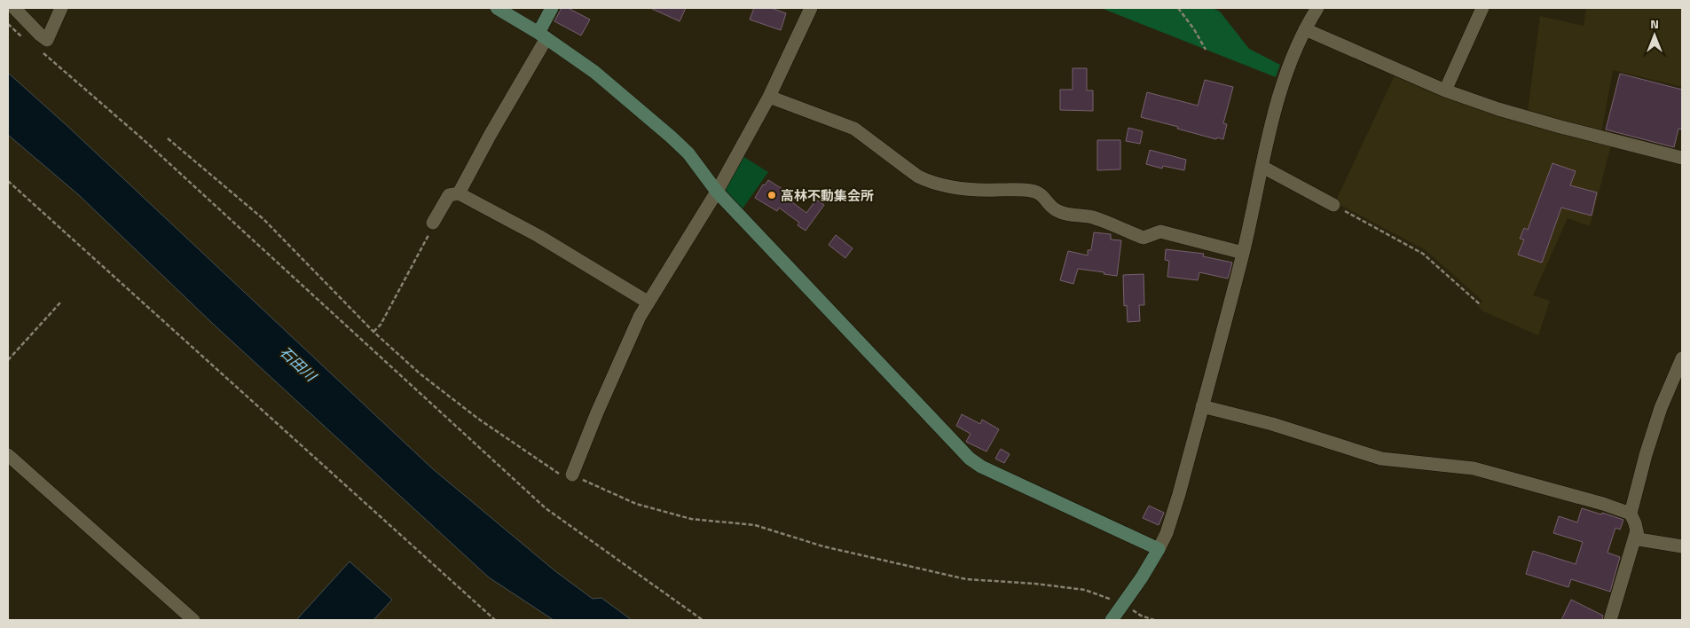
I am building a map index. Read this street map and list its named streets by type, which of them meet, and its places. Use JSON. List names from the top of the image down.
{
  "water": ["石田川"],
  "places": ["高林不動集会所"],
  "north": "top"
}
